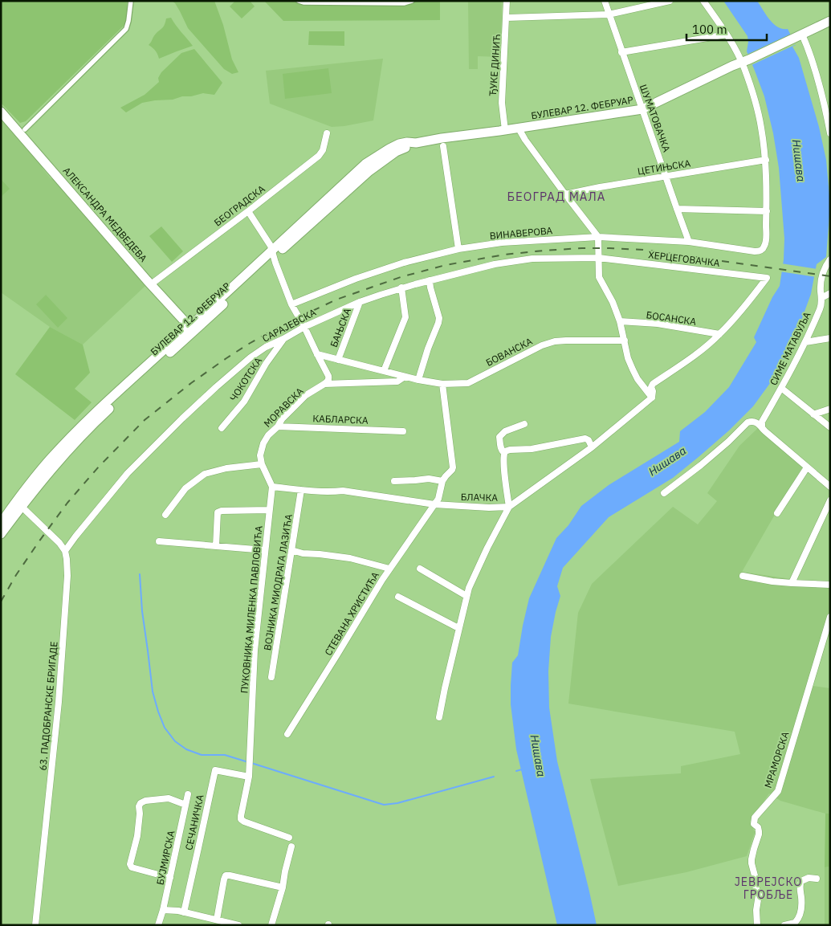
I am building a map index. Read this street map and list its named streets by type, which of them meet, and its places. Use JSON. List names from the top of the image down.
{
  "streets": {
    "main road": ["БУЛЕВАР 12. ФЕБРУАР", "АЛЕКСАНДРА МЕДВЕДЕВА"],
    "street": [
      "ЂУКЕ ДИНИЋ",
      "ШУМАТОВАЧКА",
      "ЦЕТИЊСКА",
      "БЕОГРАДСКА",
      "ВИНАВЕРОВА",
      "ХЕРЦЕГОВАЧКА",
      "БОСАНСКА",
      "САРАЈЕВСКА",
      "БАЊСКА",
      "СИМЕ МАТАВУЉА",
      "БОВАНСКА",
      "ЧОКОТСКА",
      "МОРАВСКА",
      "КАБЛАРСКА",
      "БЛАЧКА",
      "ВОЈНИКА МИОДРАГА ЛАЗИЋА",
      "ПУКОВНИКА МИЛЕНКА ПАВЛОВИЋА",
      "СТЕВАНА ХРИСТИЋА",
      "63. ПАДОБРАНСКЕ БРИГАДЕ",
      "МРАМОРСКА",
      "СЕЧАНИЧКА",
      "БУЈМИРСКА"
    ]
  },
  "crossings": [
    ["ЂУКЕ ДИНИЋ", "БУЛЕВАР 12. ФЕБРУАР"],
    ["БУЛЕВАР 12. ФЕБРУАР", "ШУМАТОВАЧКА"],
    ["БУЛЕВАР 12. ФЕБРУАР", "АЛЕКСАНДРА МЕДВЕДЕВА"],
    ["ШУМАТОВАЧКА", "ЦЕТИЊСКА"],
    ["ШУМАТОВАЧКА", "ВИНАВЕРОВА"],
    ["БЕОГРАДСКА", "АЛЕКСАНДРА МЕДВЕДЕВА"],
    ["ХЕРЦЕГОВАЧКА", "БОСАНСКА"],
    ["ХЕРЦЕГОВАЧКА", "САРАЈЕВСКА"],
    ["САРАЈЕВСКА", "БАЊСКА"],
    ["САРАЈЕВСКА", "ЧОКОТСКА"],
    ["САРАЈЕВСКА", "63. ПАДОБРАНСКЕ БРИГАДЕ"],
    ["БАЊСКА", "БОВАНСКА"],
    ["БОВАНСКА", "МОРАВСКА"],
    ["БОВАНСКА", "СТЕВАНА ХРИСТИЋА"],
    ["МОРАВСКА", "КАБЛАРСКА"],
    ["МОРАВСКА", "БЛАЧКА"],
    ["МОРАВСКА", "ПУКОВНИКА МИЛЕНКА ПАВЛОВИЋА"],
    ["БЛАЧКА", "ВОЈНИКА МИОДРАГА ЛАЗИЋА"],
    ["БЛАЧКА", "ПУКОВНИКА МИЛЕНКА ПАВЛОВИЋА"],
    ["БЛАЧКА", "СТЕВАНА ХРИСТИЋА"],
    ["ПУКОВНИКА МИЛЕНКА ПАВЛОВИЋА", "СЕЧАНИЧКА"]
  ],
  "districts": ["БЕОГРАД МАЛА", "ЈЕВРЕЈСКО ГРОБЉЕ"],
  "water": ["Нишава"],
  "scale_bar": "100 m"
}
